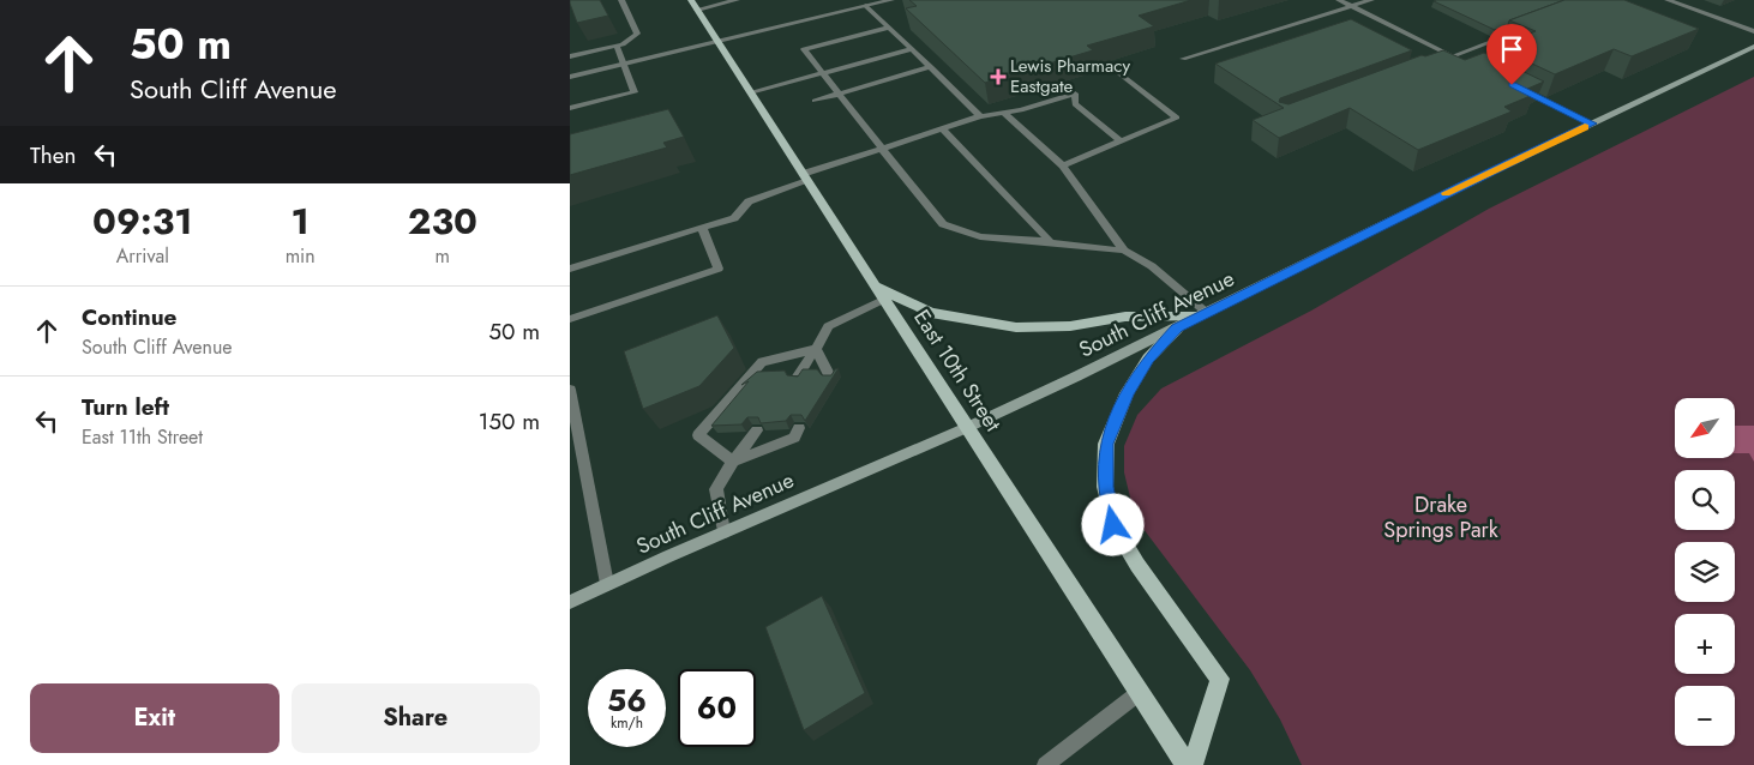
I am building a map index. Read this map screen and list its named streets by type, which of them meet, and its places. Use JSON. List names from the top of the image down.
{
  "streets": {
    "main road": ["South Cliff Avenue", "East 10th Street"]
  },
  "crossings": [
    ["South Cliff Avenue", "East 10th Street"]
  ],
  "parks": ["Drake Springs Park"],
  "places": {
    "health": ["Lewis Pharmacy Eastgate"]
  },
  "north": "bottom left",
  "page": {
    "turn": ["50 m", "South Cliff Avenue"],
    "then": "Then",
    "eta": [
      "09:31",
      "Arrival",
      "1",
      "min",
      "230",
      "m"
    ],
    "list": [
      {
        "name": "Continue",
        "note": "South Cliff Avenue",
        "value": "50 m"
      },
      {
        "name": "Turn left",
        "note": "East 11th Street",
        "value": "150 m"
      }
    ],
    "map_buttons": ["+", "−"],
    "speed": "56 km/h",
    "limit": "60",
    "buttons": ["Exit", "Share"]
  }
}
